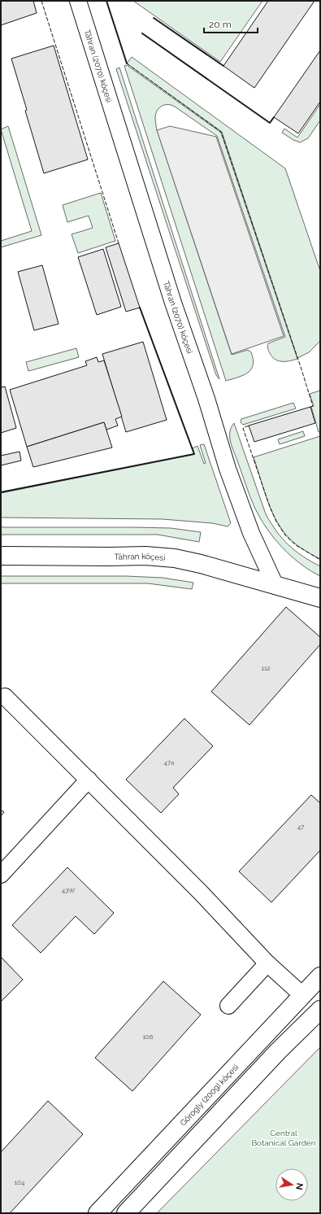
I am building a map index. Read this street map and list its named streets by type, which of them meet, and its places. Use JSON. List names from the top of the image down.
{
  "streets": {
    "main road": ["Tähran köçesi", "Görogly (2009) köçesi"],
    "street": ["Tähran (2070) köçesi"]
  },
  "crossings": [
    ["Tähran (2070) köçesi", "Tähran köçesi"]
  ],
  "parks": ["Central Botanical Garden"],
  "house_numbers": [
    "112",
    "47a",
    "47",
    "43W",
    "106",
    "104"
  ],
  "scale_bar": "20 m",
  "north": "right"
}
